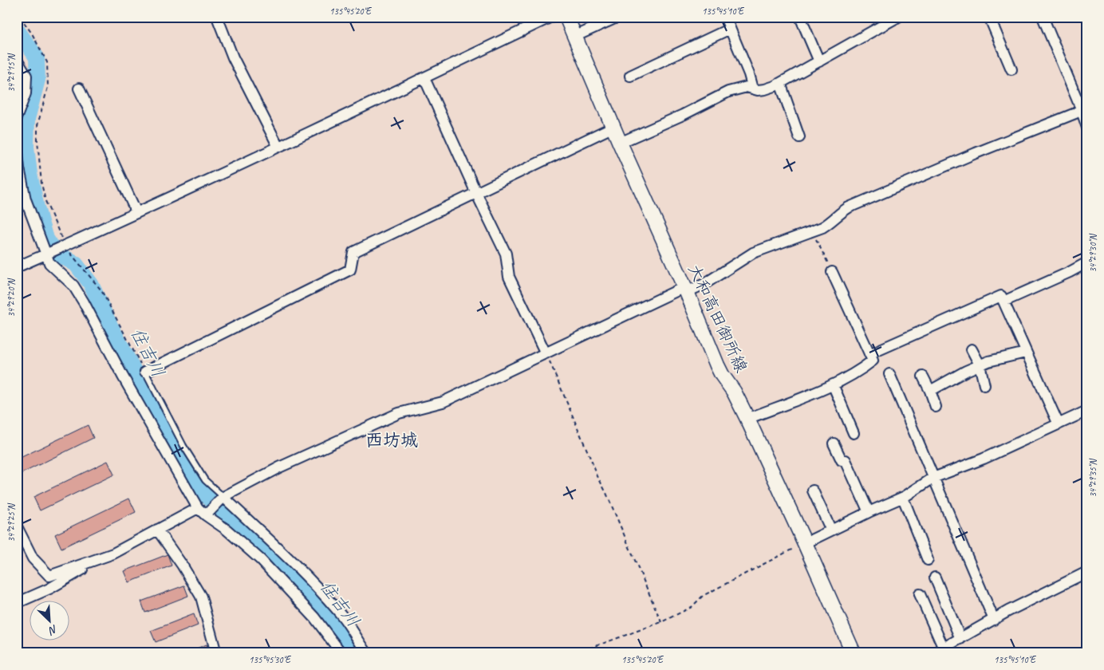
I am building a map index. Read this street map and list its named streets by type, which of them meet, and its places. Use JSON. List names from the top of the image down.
{
  "streets": {
    "main road": ["大和高田御所線"]
  },
  "districts": ["西坊城"],
  "water": ["住吉川"],
  "north": "bottom right",
  "coordinates": [
    "135°45'20\"E",
    "135°45'10\"E",
    "34°29'15\"N",
    "34°29'30\"N",
    "34°29'20\"N",
    "34°29'35\"N",
    "34°29'25\"N",
    "135°45'30\"E"
  ]
}
